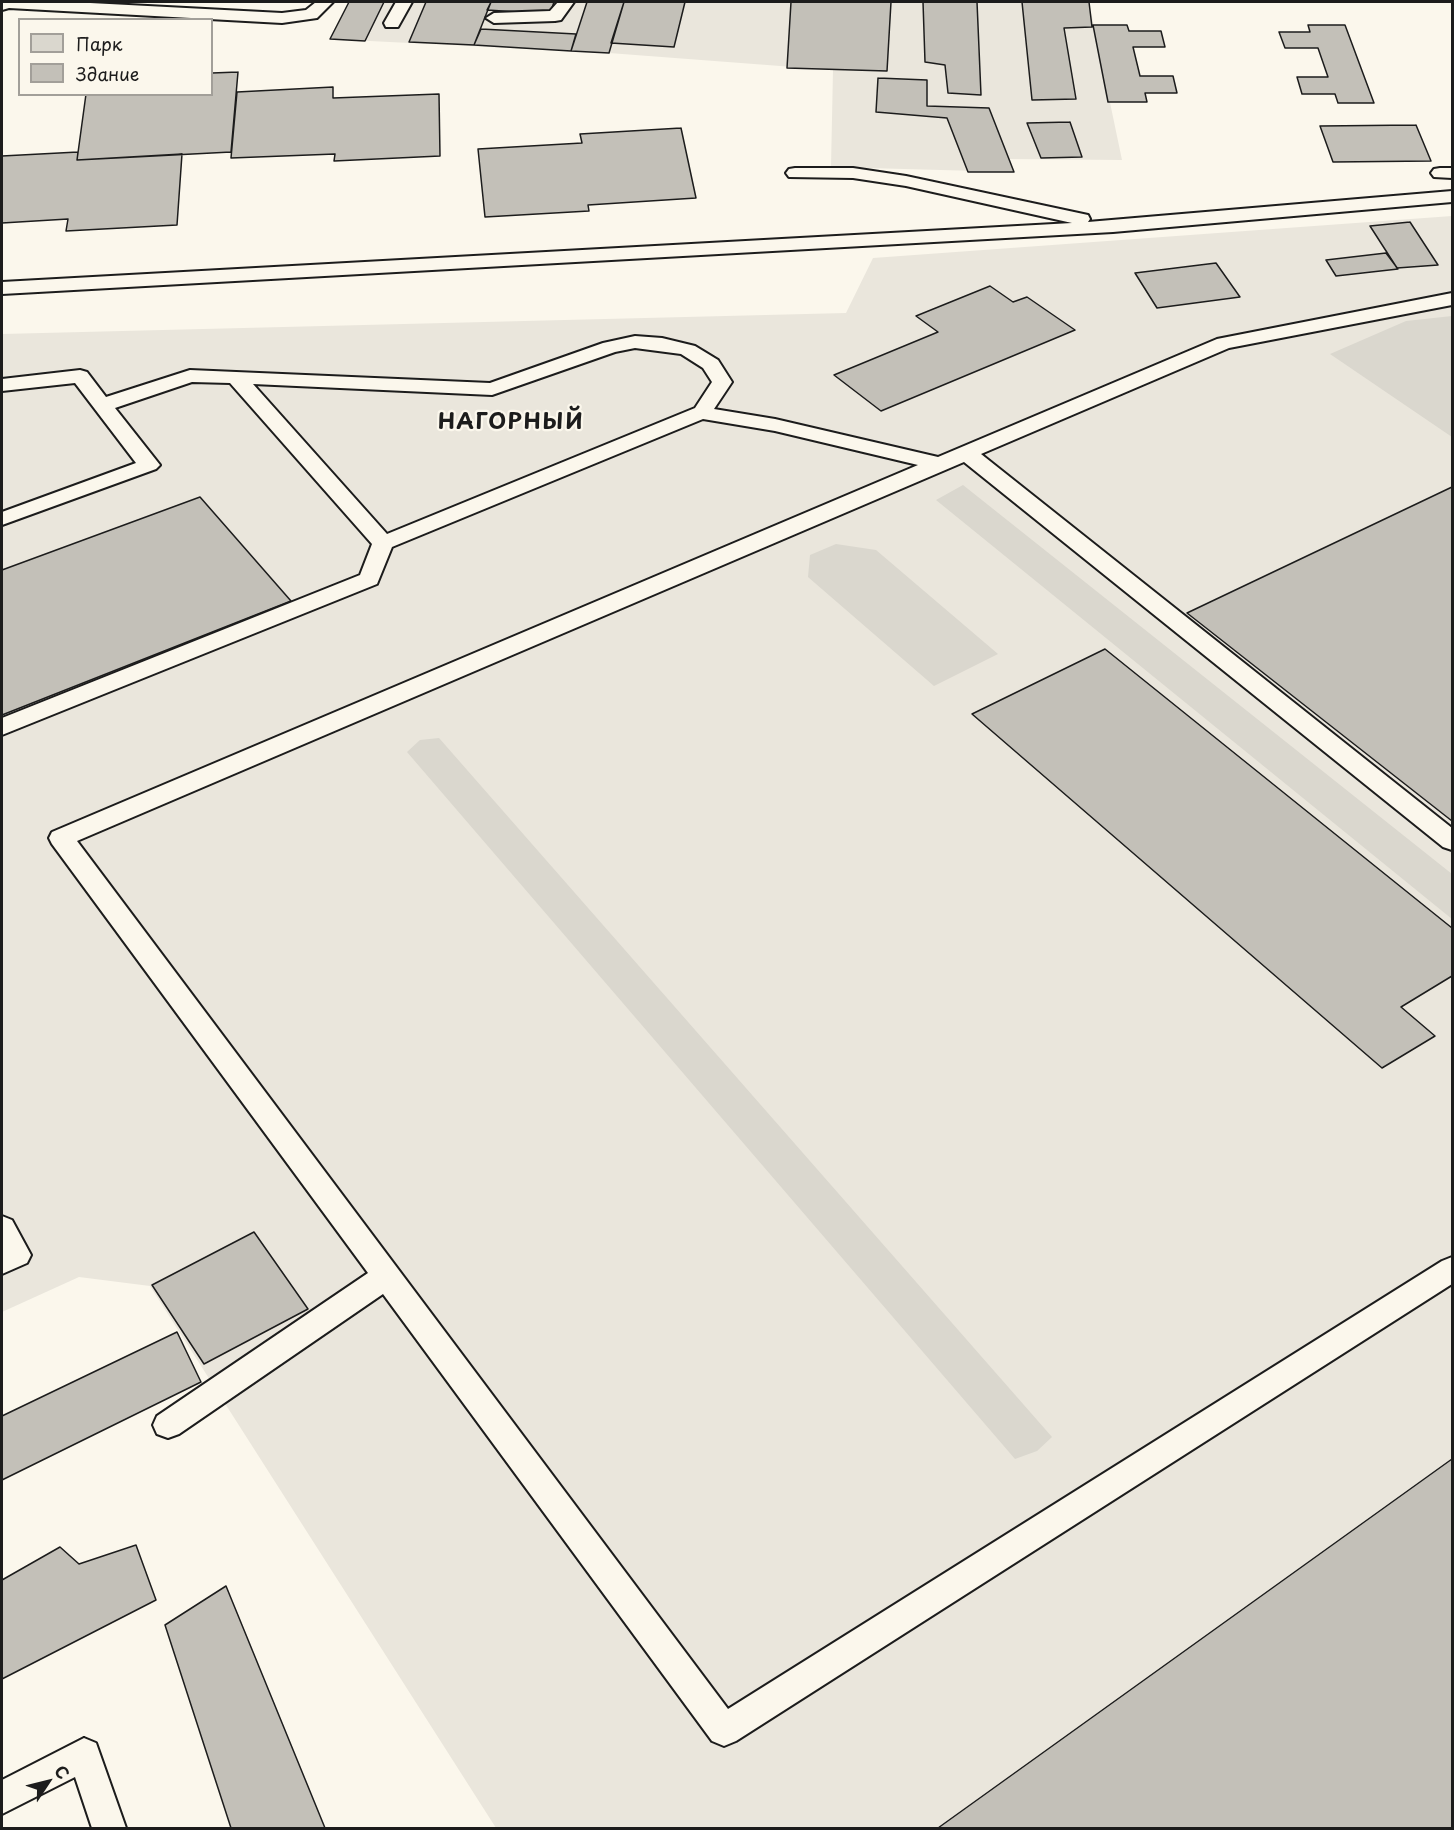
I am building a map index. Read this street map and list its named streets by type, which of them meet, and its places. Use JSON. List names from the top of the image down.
{
  "districts": ["НАГОРНЫЙ"],
  "legend": ["Парк", "Здание"],
  "north": "top right"
}
